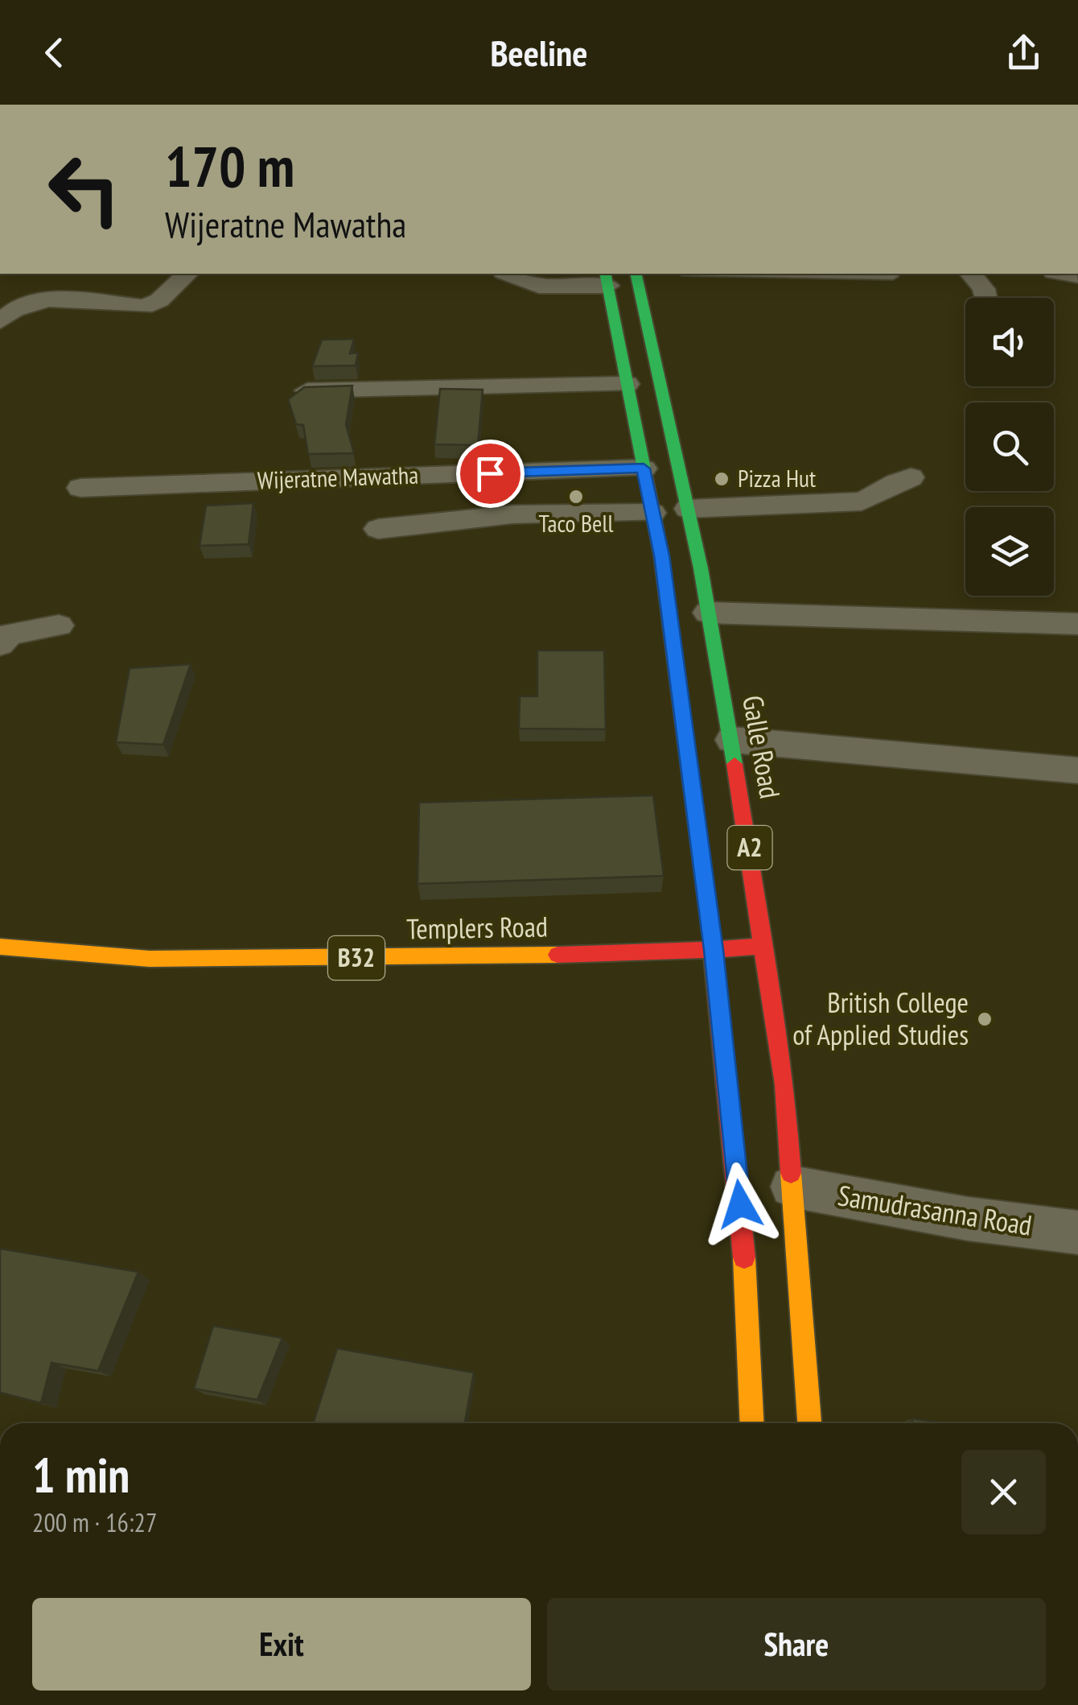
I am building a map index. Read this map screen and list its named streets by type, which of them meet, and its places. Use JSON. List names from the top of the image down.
{
  "streets": {
    "main road": [
      "Galle Road",
      "A2",
      "Templers Road",
      "B32"
    ],
    "street": ["Wijeratne Mawatha", "Samudrasanna Road"]
  },
  "crossings": [
    ["Wijeratne Mawatha", "A2"],
    ["Galle Road", "Templers Road"],
    ["Galle Road", "Samudrasanna Road"],
    ["A2", "Templers Road"]
  ],
  "places": ["Pizza Hut", "Taco Bell", "British College of Applied Studies"],
  "page": {
    "header": "Beeline",
    "turn": ["170 m", "Wijeratne Mawatha"],
    "heading": ["1 min", "200 m · 16:27"],
    "buttons": ["Exit", "Share"]
  }
}
